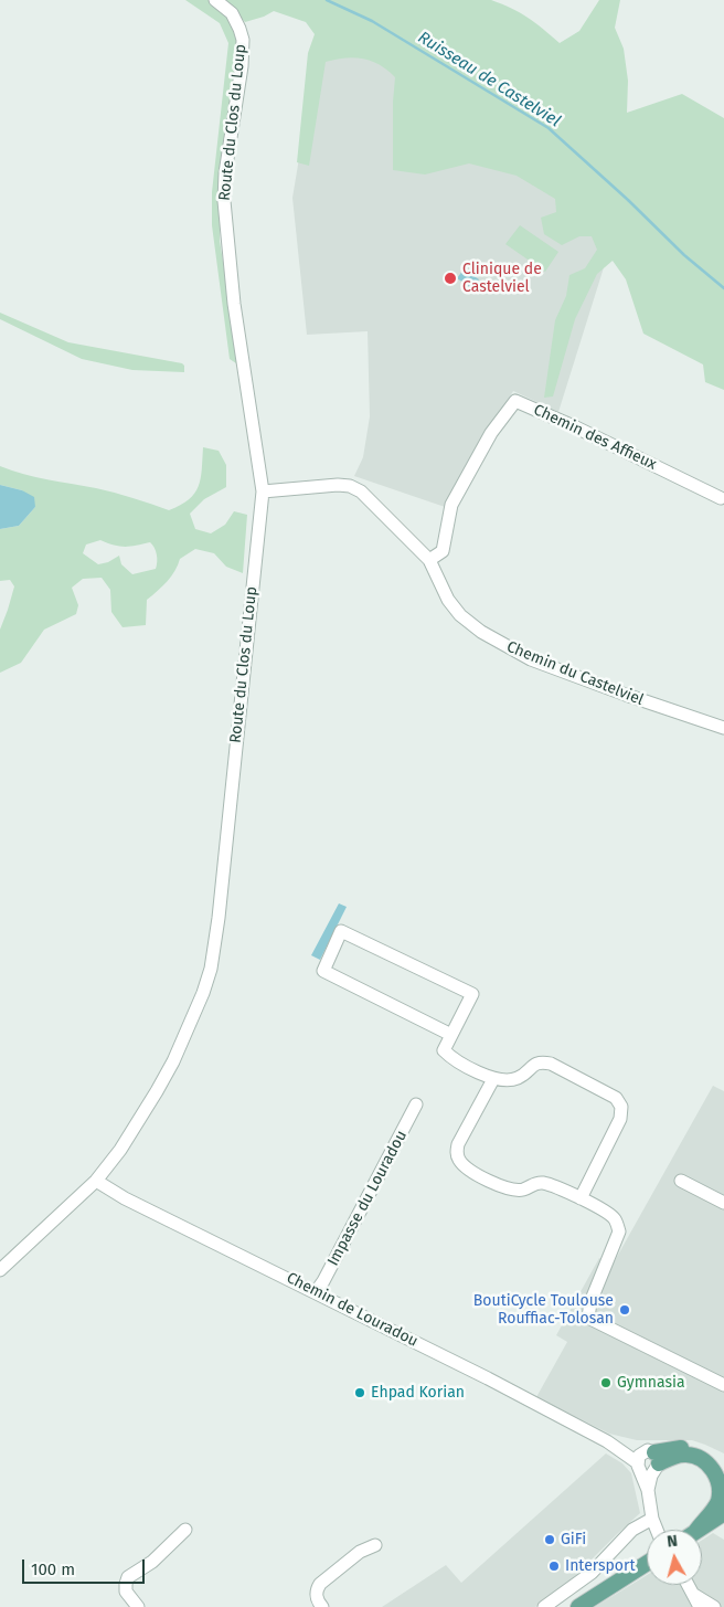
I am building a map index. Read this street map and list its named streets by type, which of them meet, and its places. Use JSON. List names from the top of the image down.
{
  "streets": {
    "street": [
      "Route du Clos du Loup",
      "Chemin des Affieux",
      "Chemin du Castelviel",
      "Impasse du Louradou",
      "Chemin de Louradou"
    ]
  },
  "crossings": [
    ["Route du Clos du Loup", "Chemin du Castelviel"],
    ["Route du Clos du Loup", "Chemin de Louradou"],
    ["Chemin des Affieux", "Chemin du Castelviel"],
    ["Impasse du Louradou", "Chemin de Louradou"]
  ],
  "water": ["Ruisseau de Castelviel"],
  "places": [
    "Clinique de Castelviel",
    "BoutiCycle Toulouse Rouffiac-Tolosan",
    "Gymnasia",
    "Ehpad Korian",
    "GiFi",
    "Intersport"
  ],
  "scale_bar": "100 m",
  "north": "top"
}
